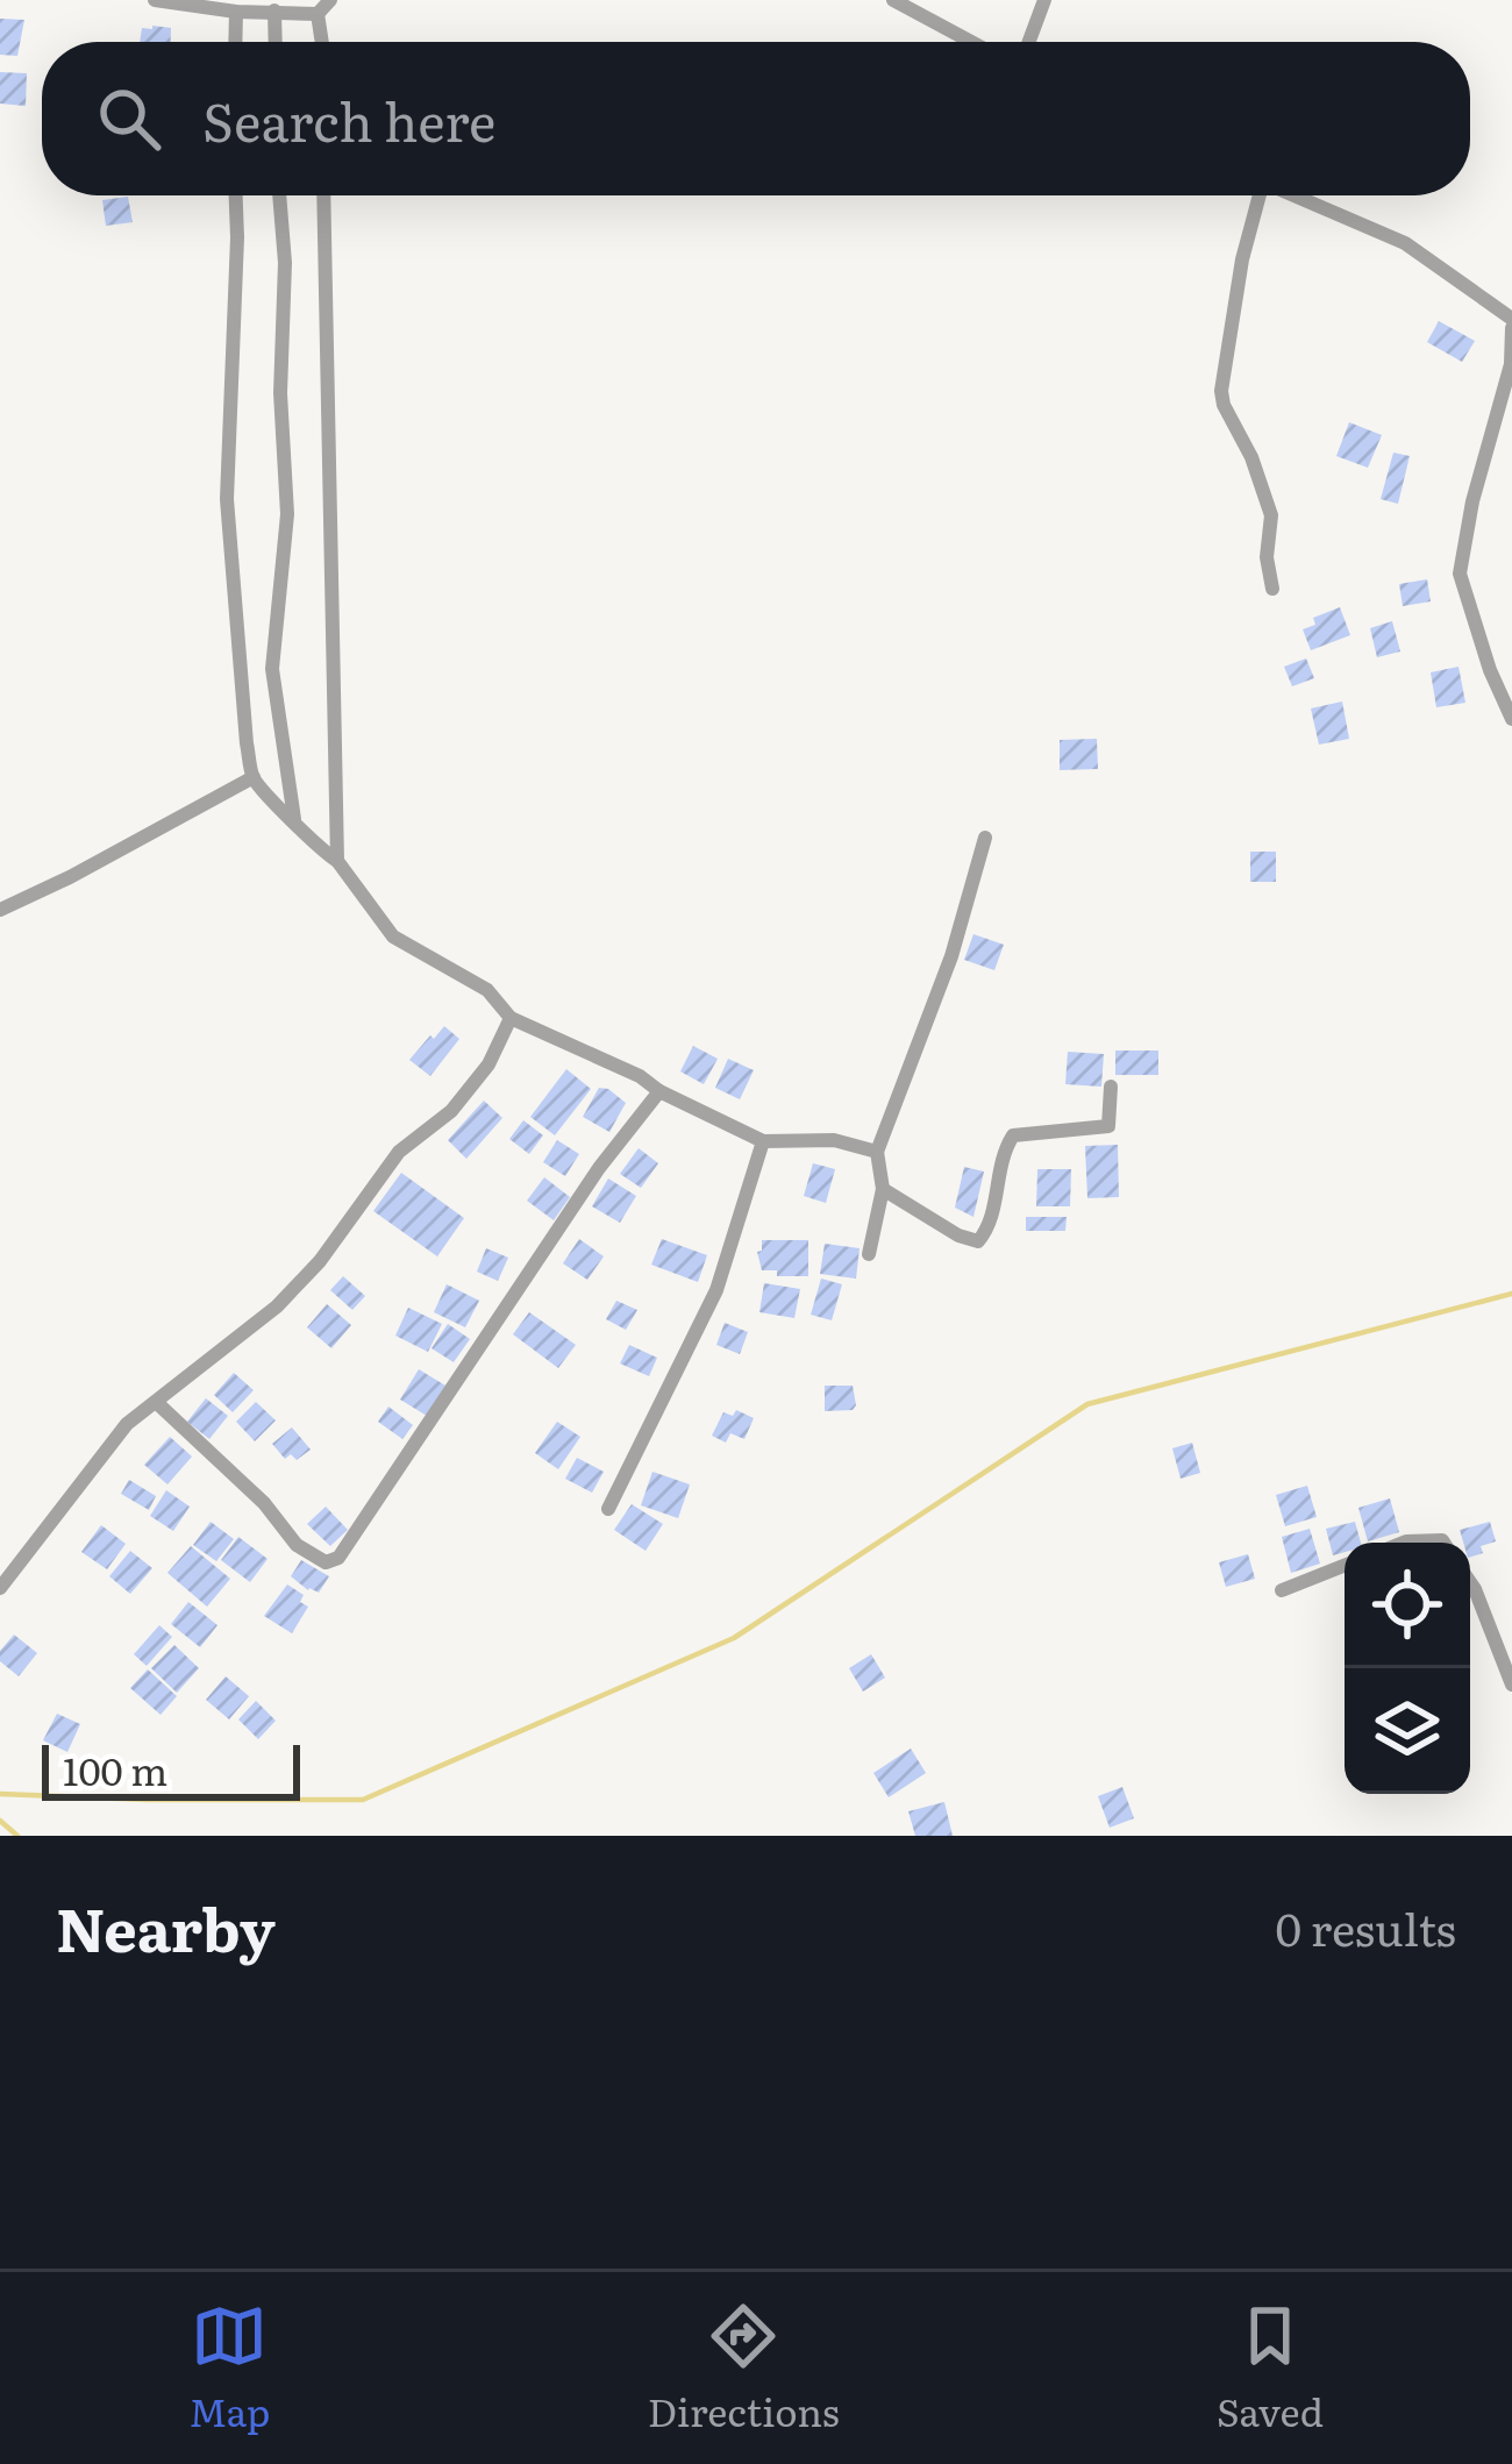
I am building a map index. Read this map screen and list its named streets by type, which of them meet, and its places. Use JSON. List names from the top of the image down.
{
  "scale_bar": "100 m",
  "page": {
    "search": "Search here",
    "scale": "100 m",
    "heading": ["Nearby", "0 results"],
    "nav": ["Map", "Directions", "Saved"]
  }
}
